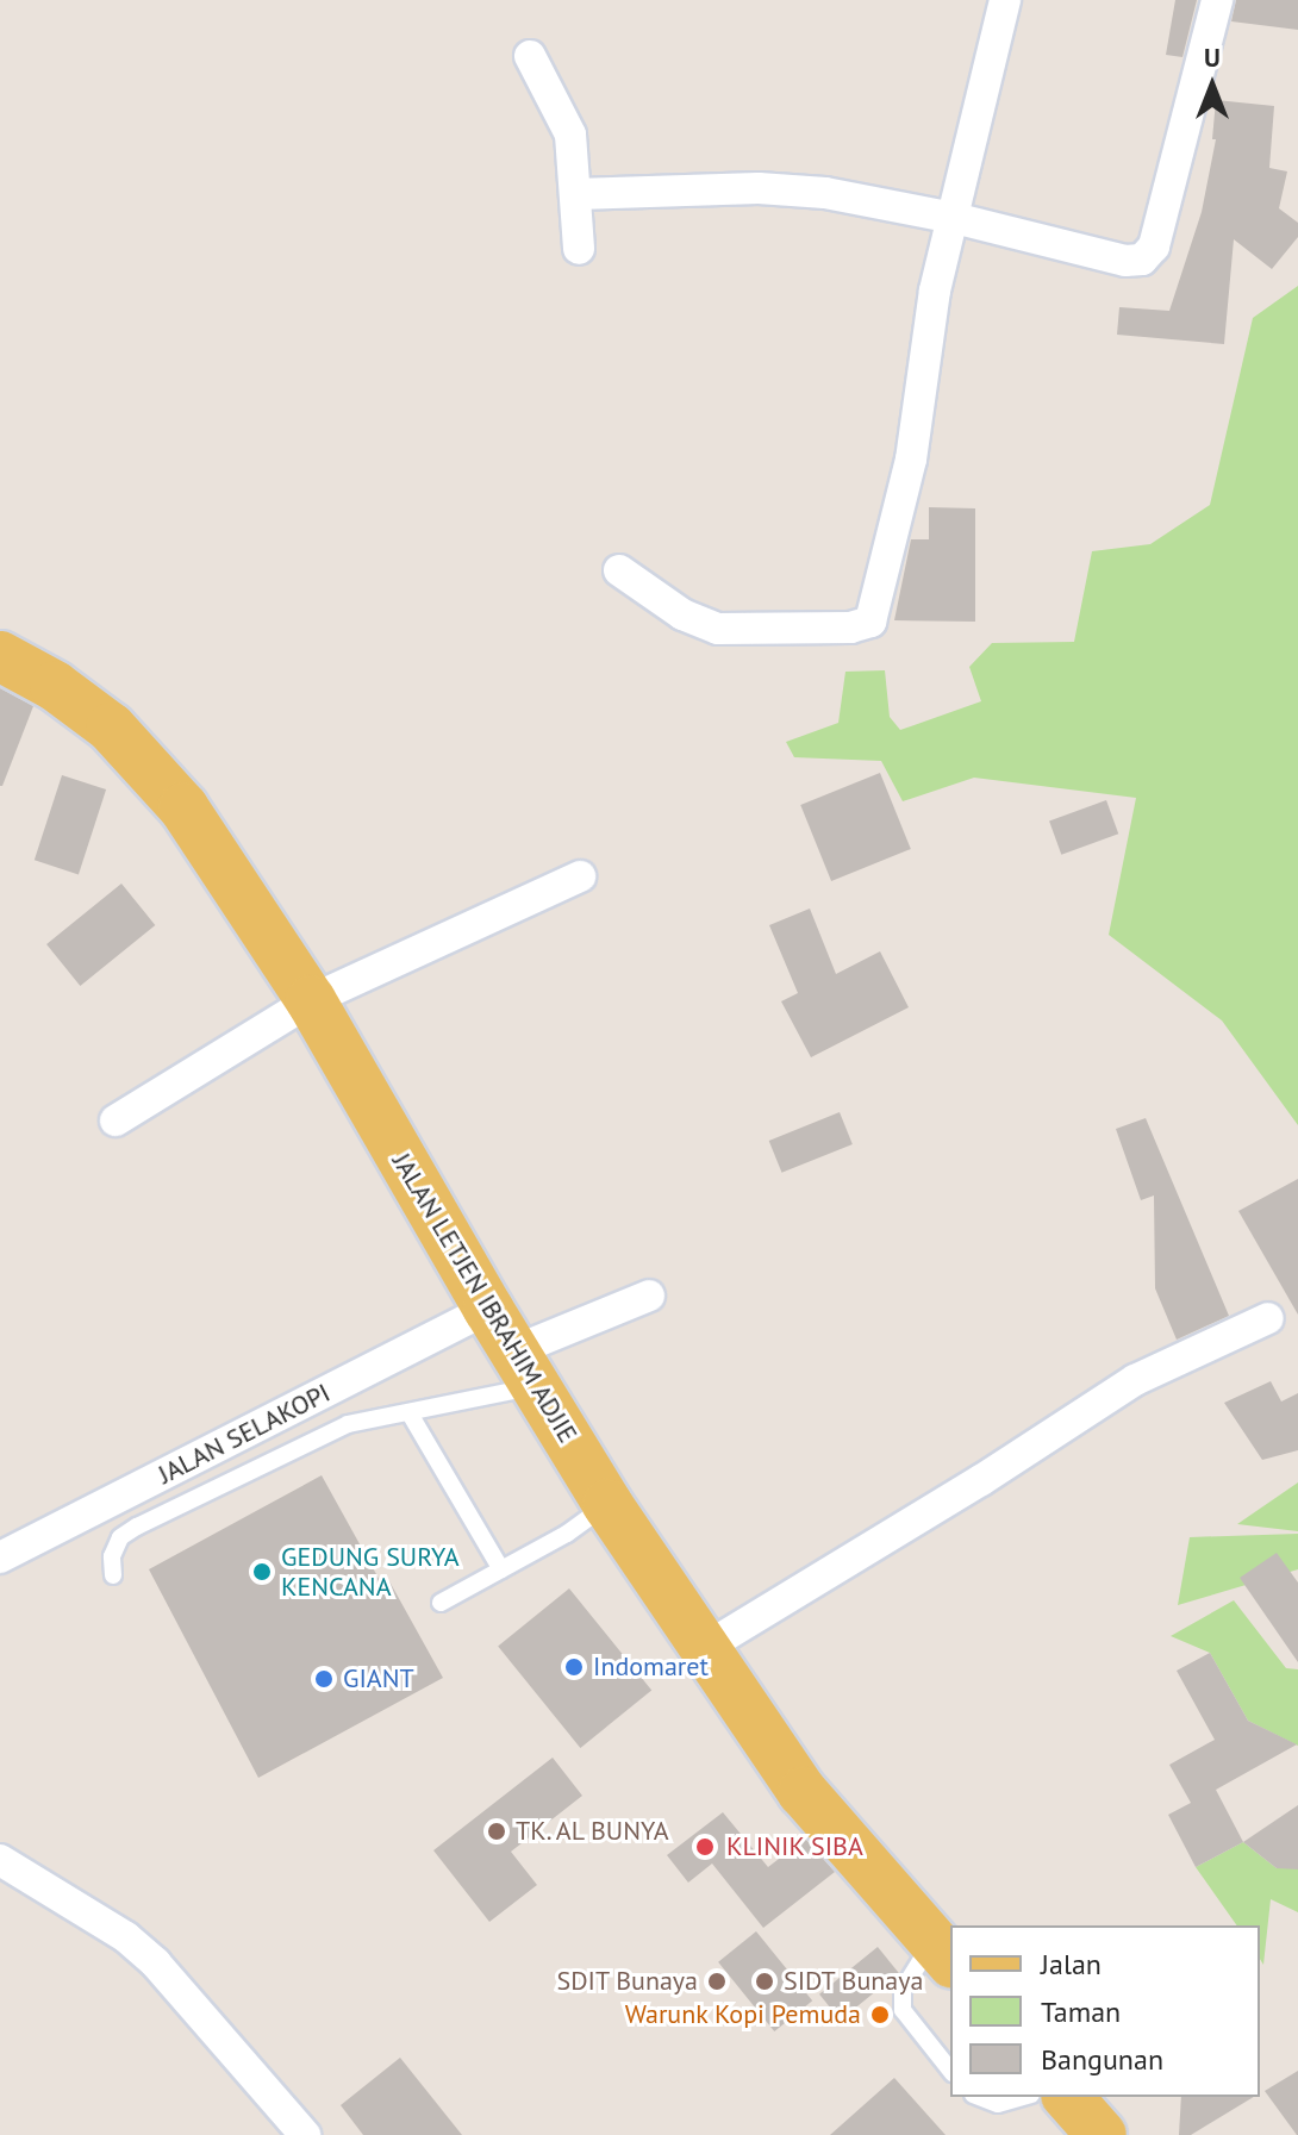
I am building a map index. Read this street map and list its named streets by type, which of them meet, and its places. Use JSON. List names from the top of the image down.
{
  "streets": {
    "main road": ["JALAN LETJEN IBRAHIM ADJIE"],
    "street": ["JALAN SELAKOPI"]
  },
  "crossings": [
    ["JALAN LETJEN IBRAHIM ADJIE", "JALAN SELAKOPI"]
  ],
  "places": [
    "GEDUNG SURYA KENCANA",
    "Indomaret",
    "GIANT",
    "TK. AL BUNYA",
    "KLINIK SIBA",
    "SDIT Bunaya",
    "SIDT Bunaya",
    "Warunk Kopi Pemuda"
  ],
  "legend": ["Jalan", "Taman", "Bangunan"],
  "north": "top"
}
